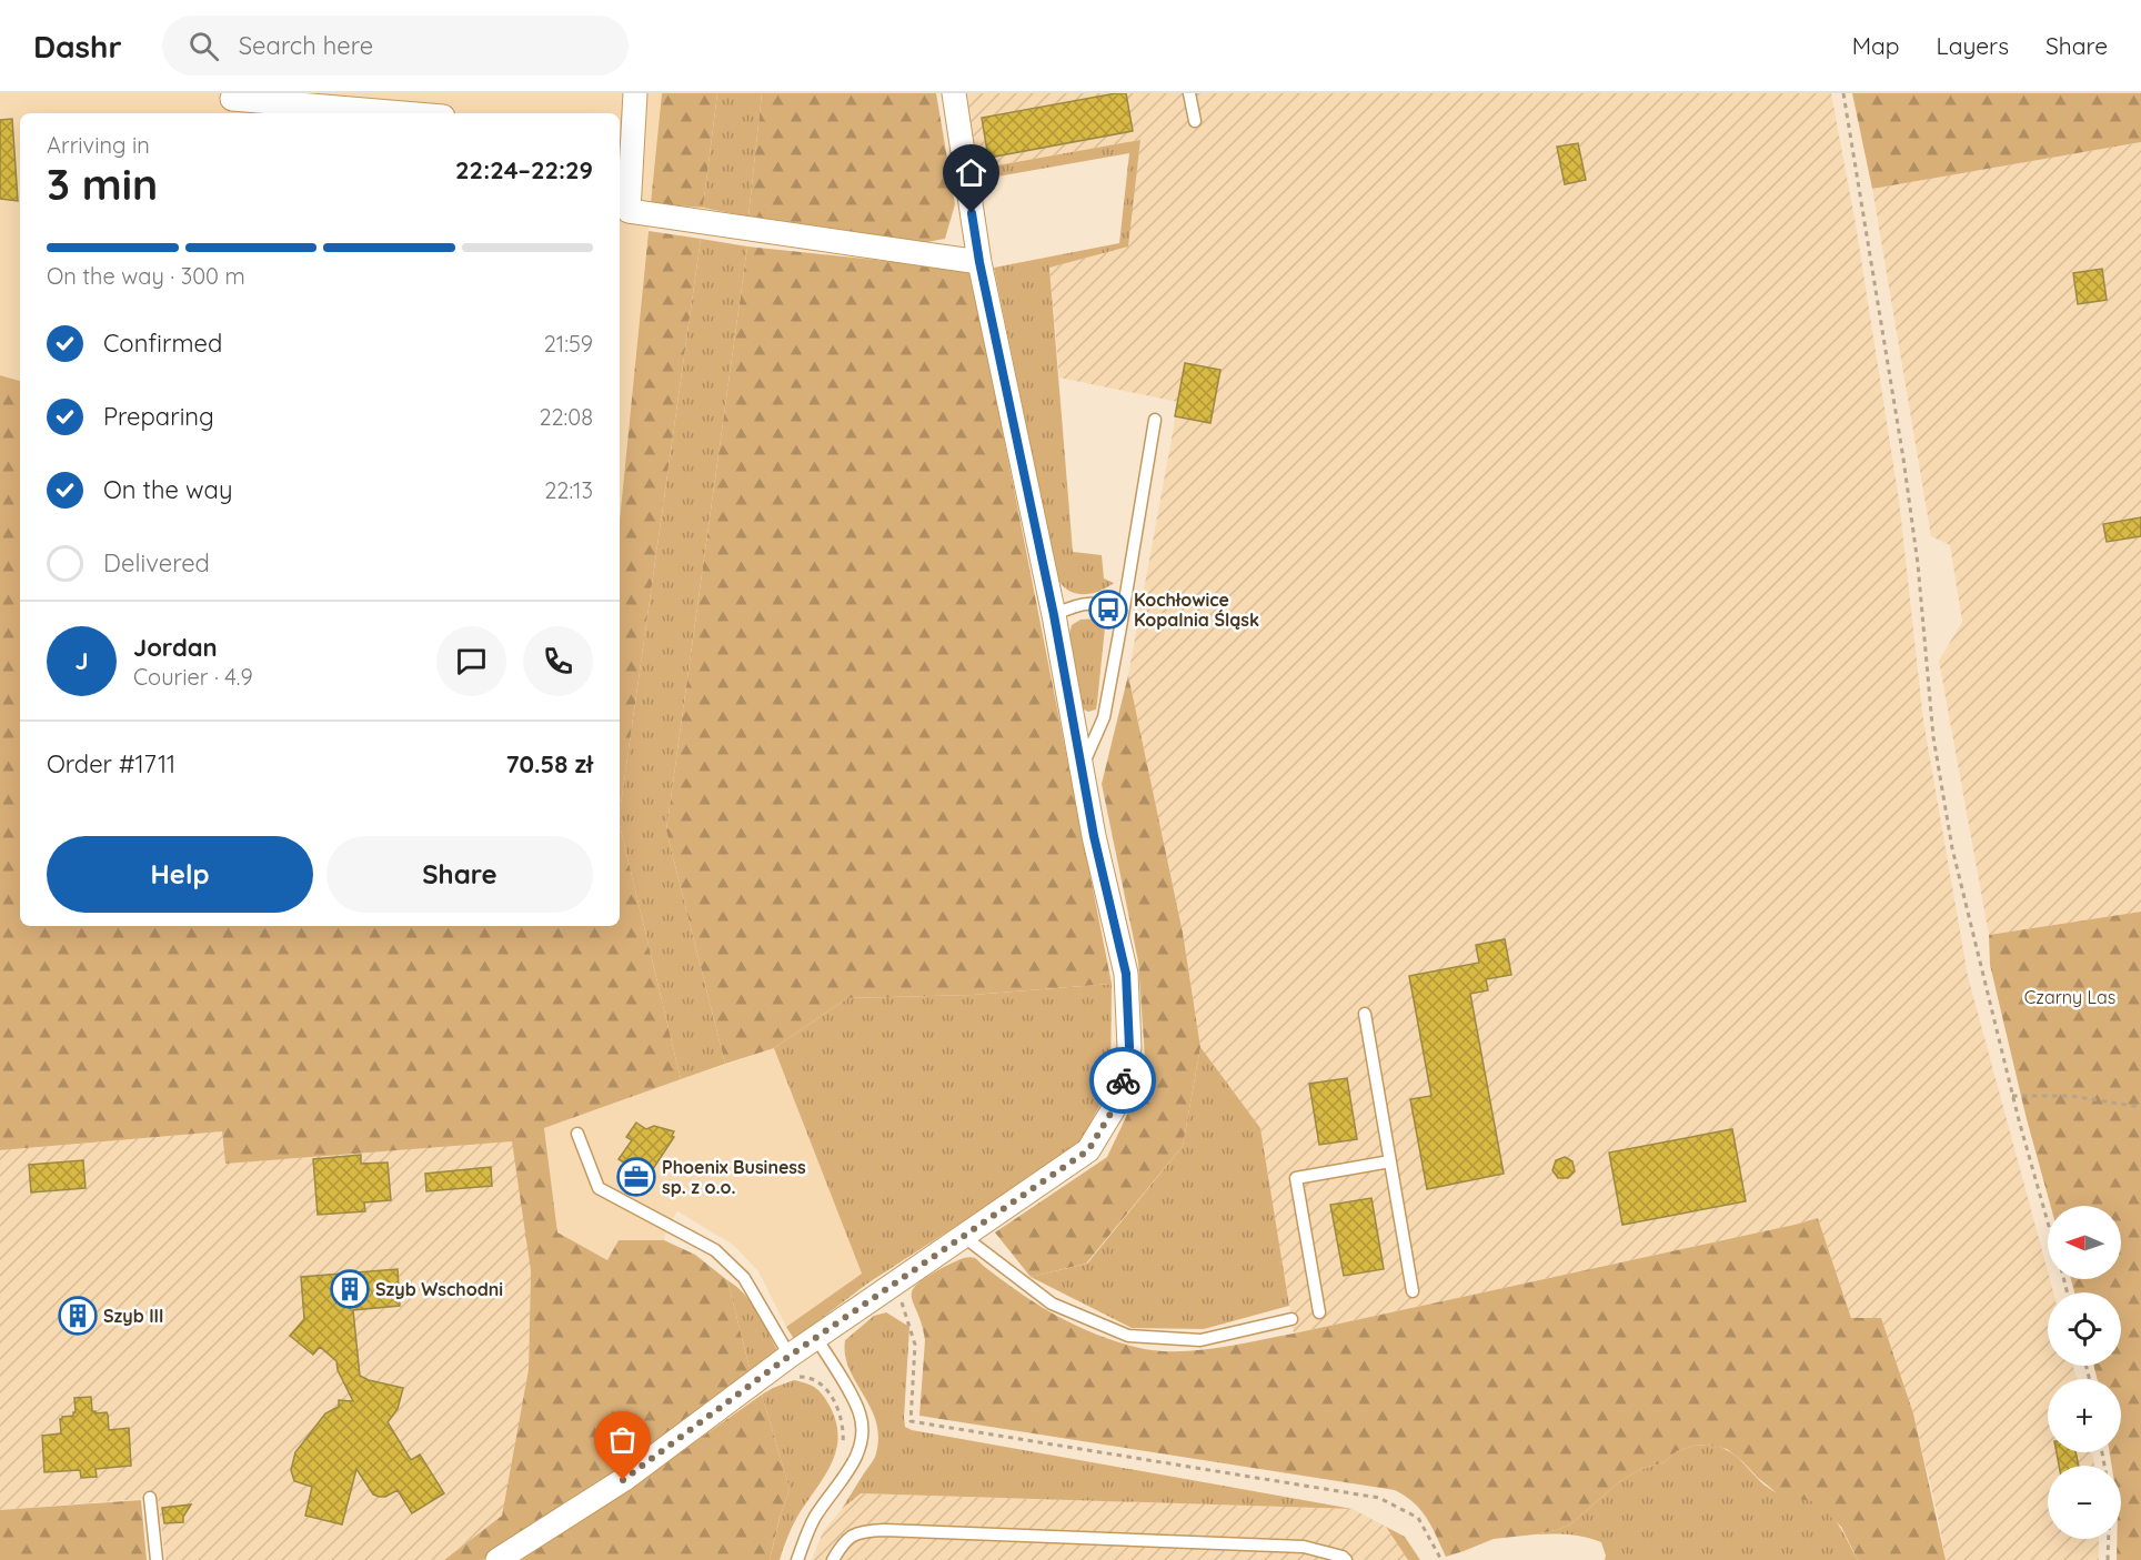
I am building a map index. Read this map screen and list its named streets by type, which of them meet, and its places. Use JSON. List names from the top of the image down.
{
  "parks": ["Czarny Las"],
  "places": {
    "bus stop": ["Kochłowice Kopalnia Śląsk"],
    "office": ["Phoenix Business sp. z o.o."],
    "building": ["Szyb Wschodni", "Szyb III"]
  },
  "north": "left",
  "page": {
    "header": "Dashr",
    "search": "Search here",
    "nav": ["Map", "Layers", "Share"],
    "heading": ["3 min", "Arriving in", "22:24–22:29"],
    "panel": [
      "Jordan",
      "Courier · 4.9",
      "Order #1711",
      "70.58 zł"
    ],
    "bar": "On the way · 300 m",
    "list": [
      ["Confirmed", "21:59"],
      ["Preparing", "22:08"],
      ["On the way", "22:13"],
      "Delivered"
    ],
    "round": "J",
    "buttons": ["Help", "Share"],
    "map_buttons": ["+", "−"]
  }
}
